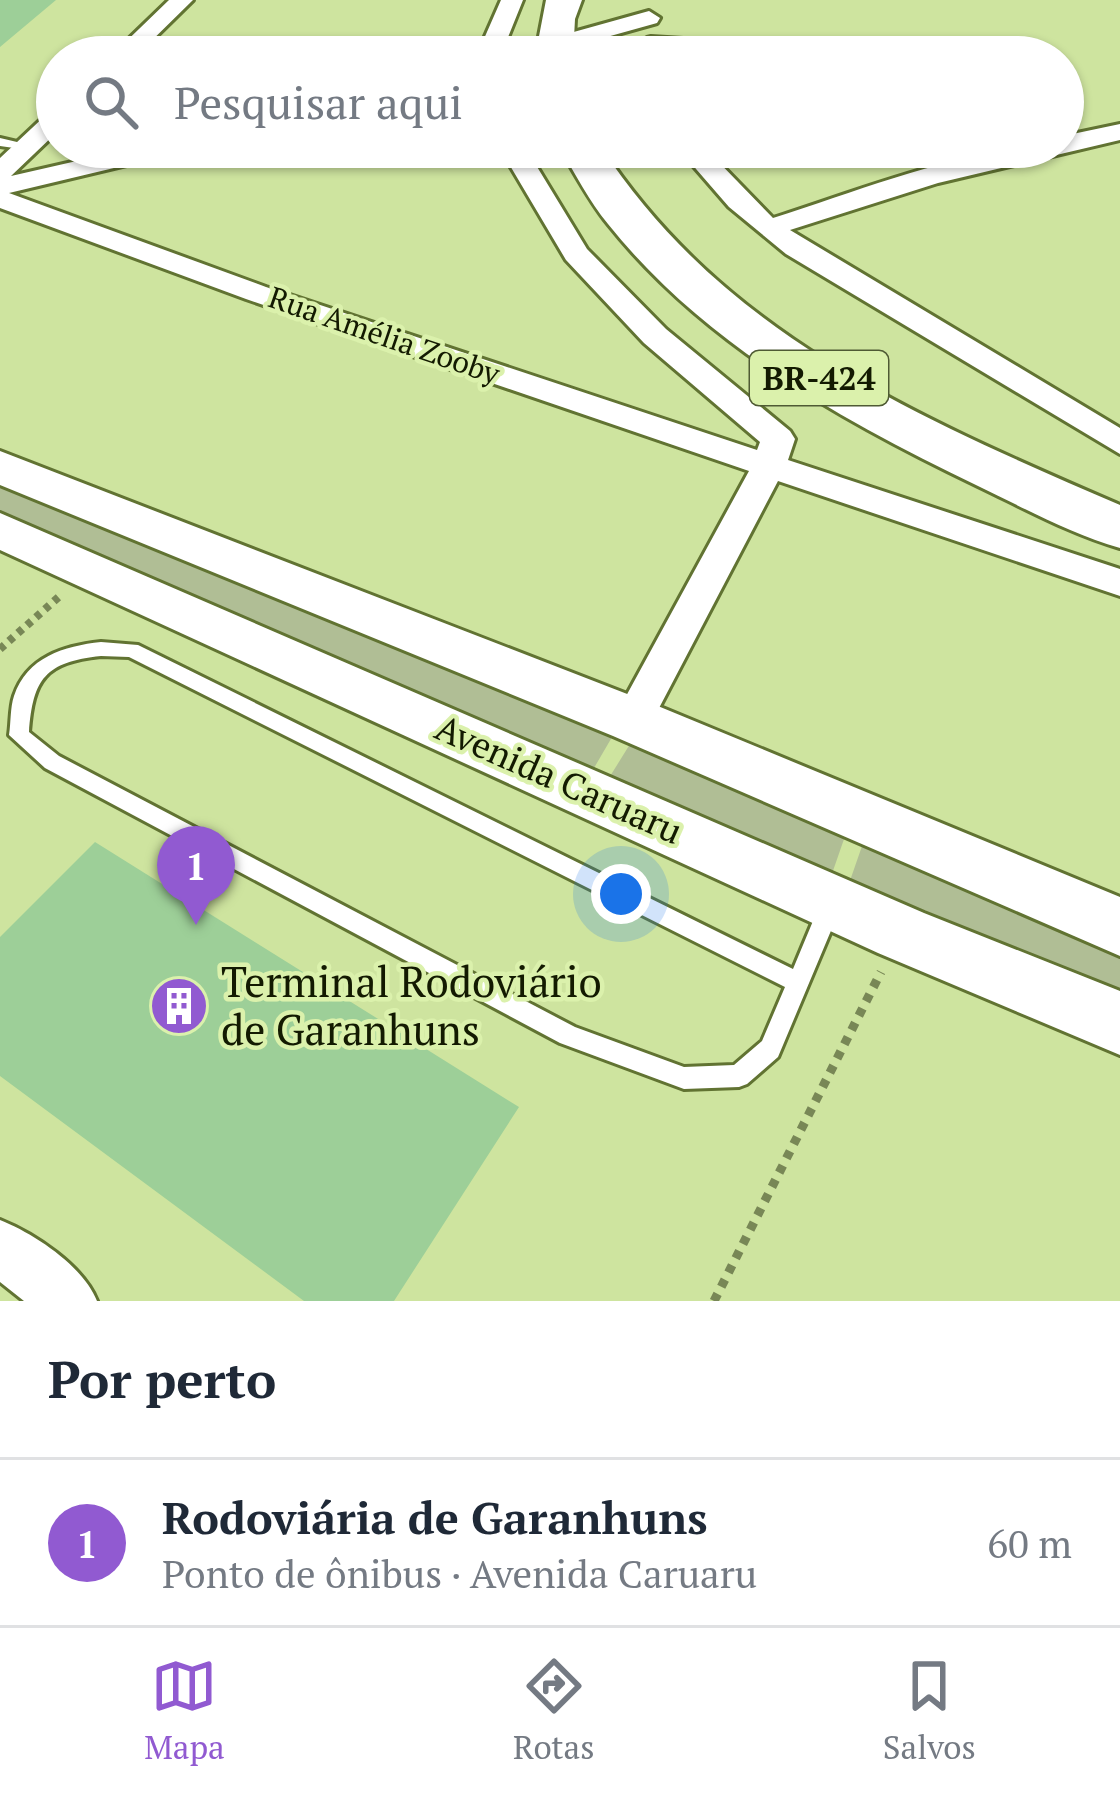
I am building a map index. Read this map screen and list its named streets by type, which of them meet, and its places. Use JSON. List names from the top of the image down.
{
  "streets": {
    "main road": ["BR-424", "Avenida Caruaru"],
    "street": ["Rua Amélia Zooby"]
  },
  "places": {
    "building": ["Terminal Rodoviário de Garanhuns"]
  },
  "page": {
    "search": "Pesquisar aqui",
    "pins": "1",
    "heading": "Por perto",
    "list": [
      {
        "mark": "1",
        "name": "Rodoviária de Garanhuns",
        "note": "Ponto de ônibus · Avenida Caruaru",
        "value": "60 m"
      }
    ],
    "nav": ["Mapa", "Rotas", "Salvos"]
  }
}
